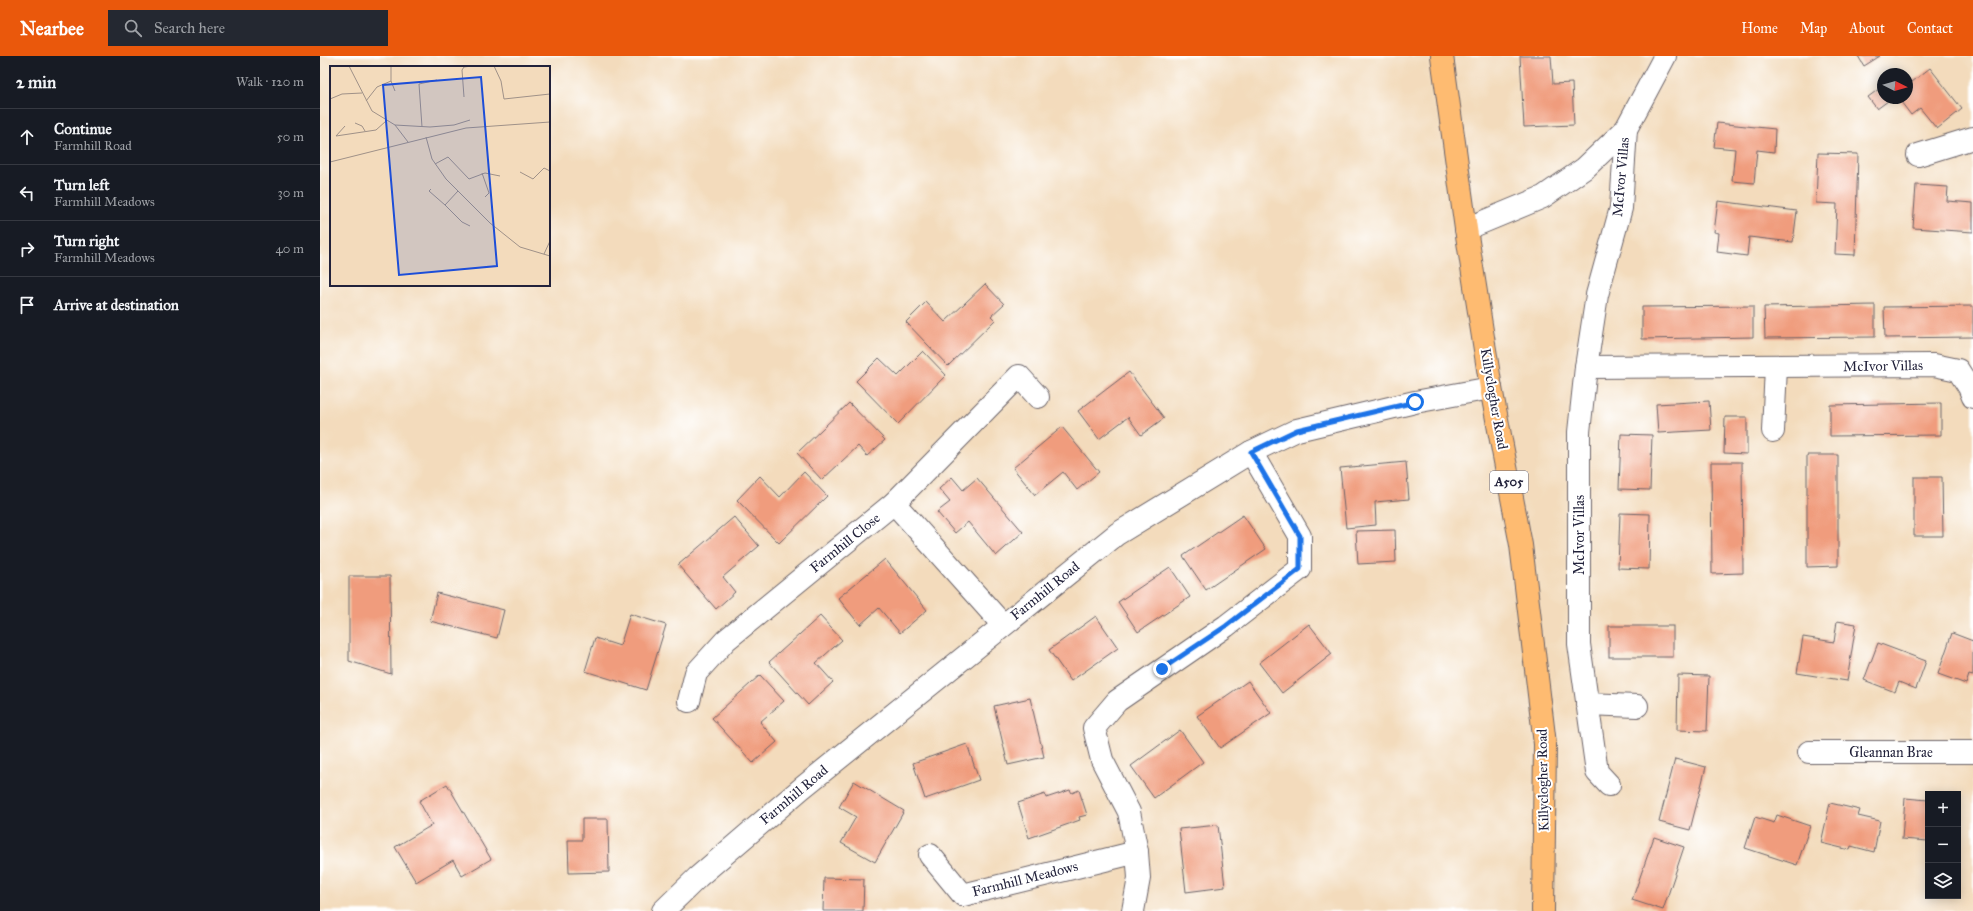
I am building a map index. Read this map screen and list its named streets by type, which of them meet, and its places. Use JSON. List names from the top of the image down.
{
  "streets": {
    "highway": ["Killyclogher Road", "A505"],
    "street": [
      "McIvor Villas",
      "Farmhill Close",
      "Farmhill Road",
      "Gleannan Brae",
      "Farmhill Meadows"
    ]
  },
  "crossings": [
    ["Killyclogher Road", "Farmhill Road"],
    ["Farmhill Close", "Farmhill Road"]
  ],
  "north": "right",
  "page": {
    "header": "Nearbee",
    "search": "Search here",
    "nav": [
      "Home",
      "Map",
      "About",
      "Contact"
    ],
    "heading": ["2 min", "Walk · 120 m"],
    "list": [
      ["Continue", "Farmhill Road", "50 m"],
      ["Turn left", "Farmhill Meadows", "30 m"],
      ["Turn right", "Farmhill Meadows", "40 m"],
      "Arrive at destination"
    ],
    "map_buttons": ["+", "−"]
  }
}
